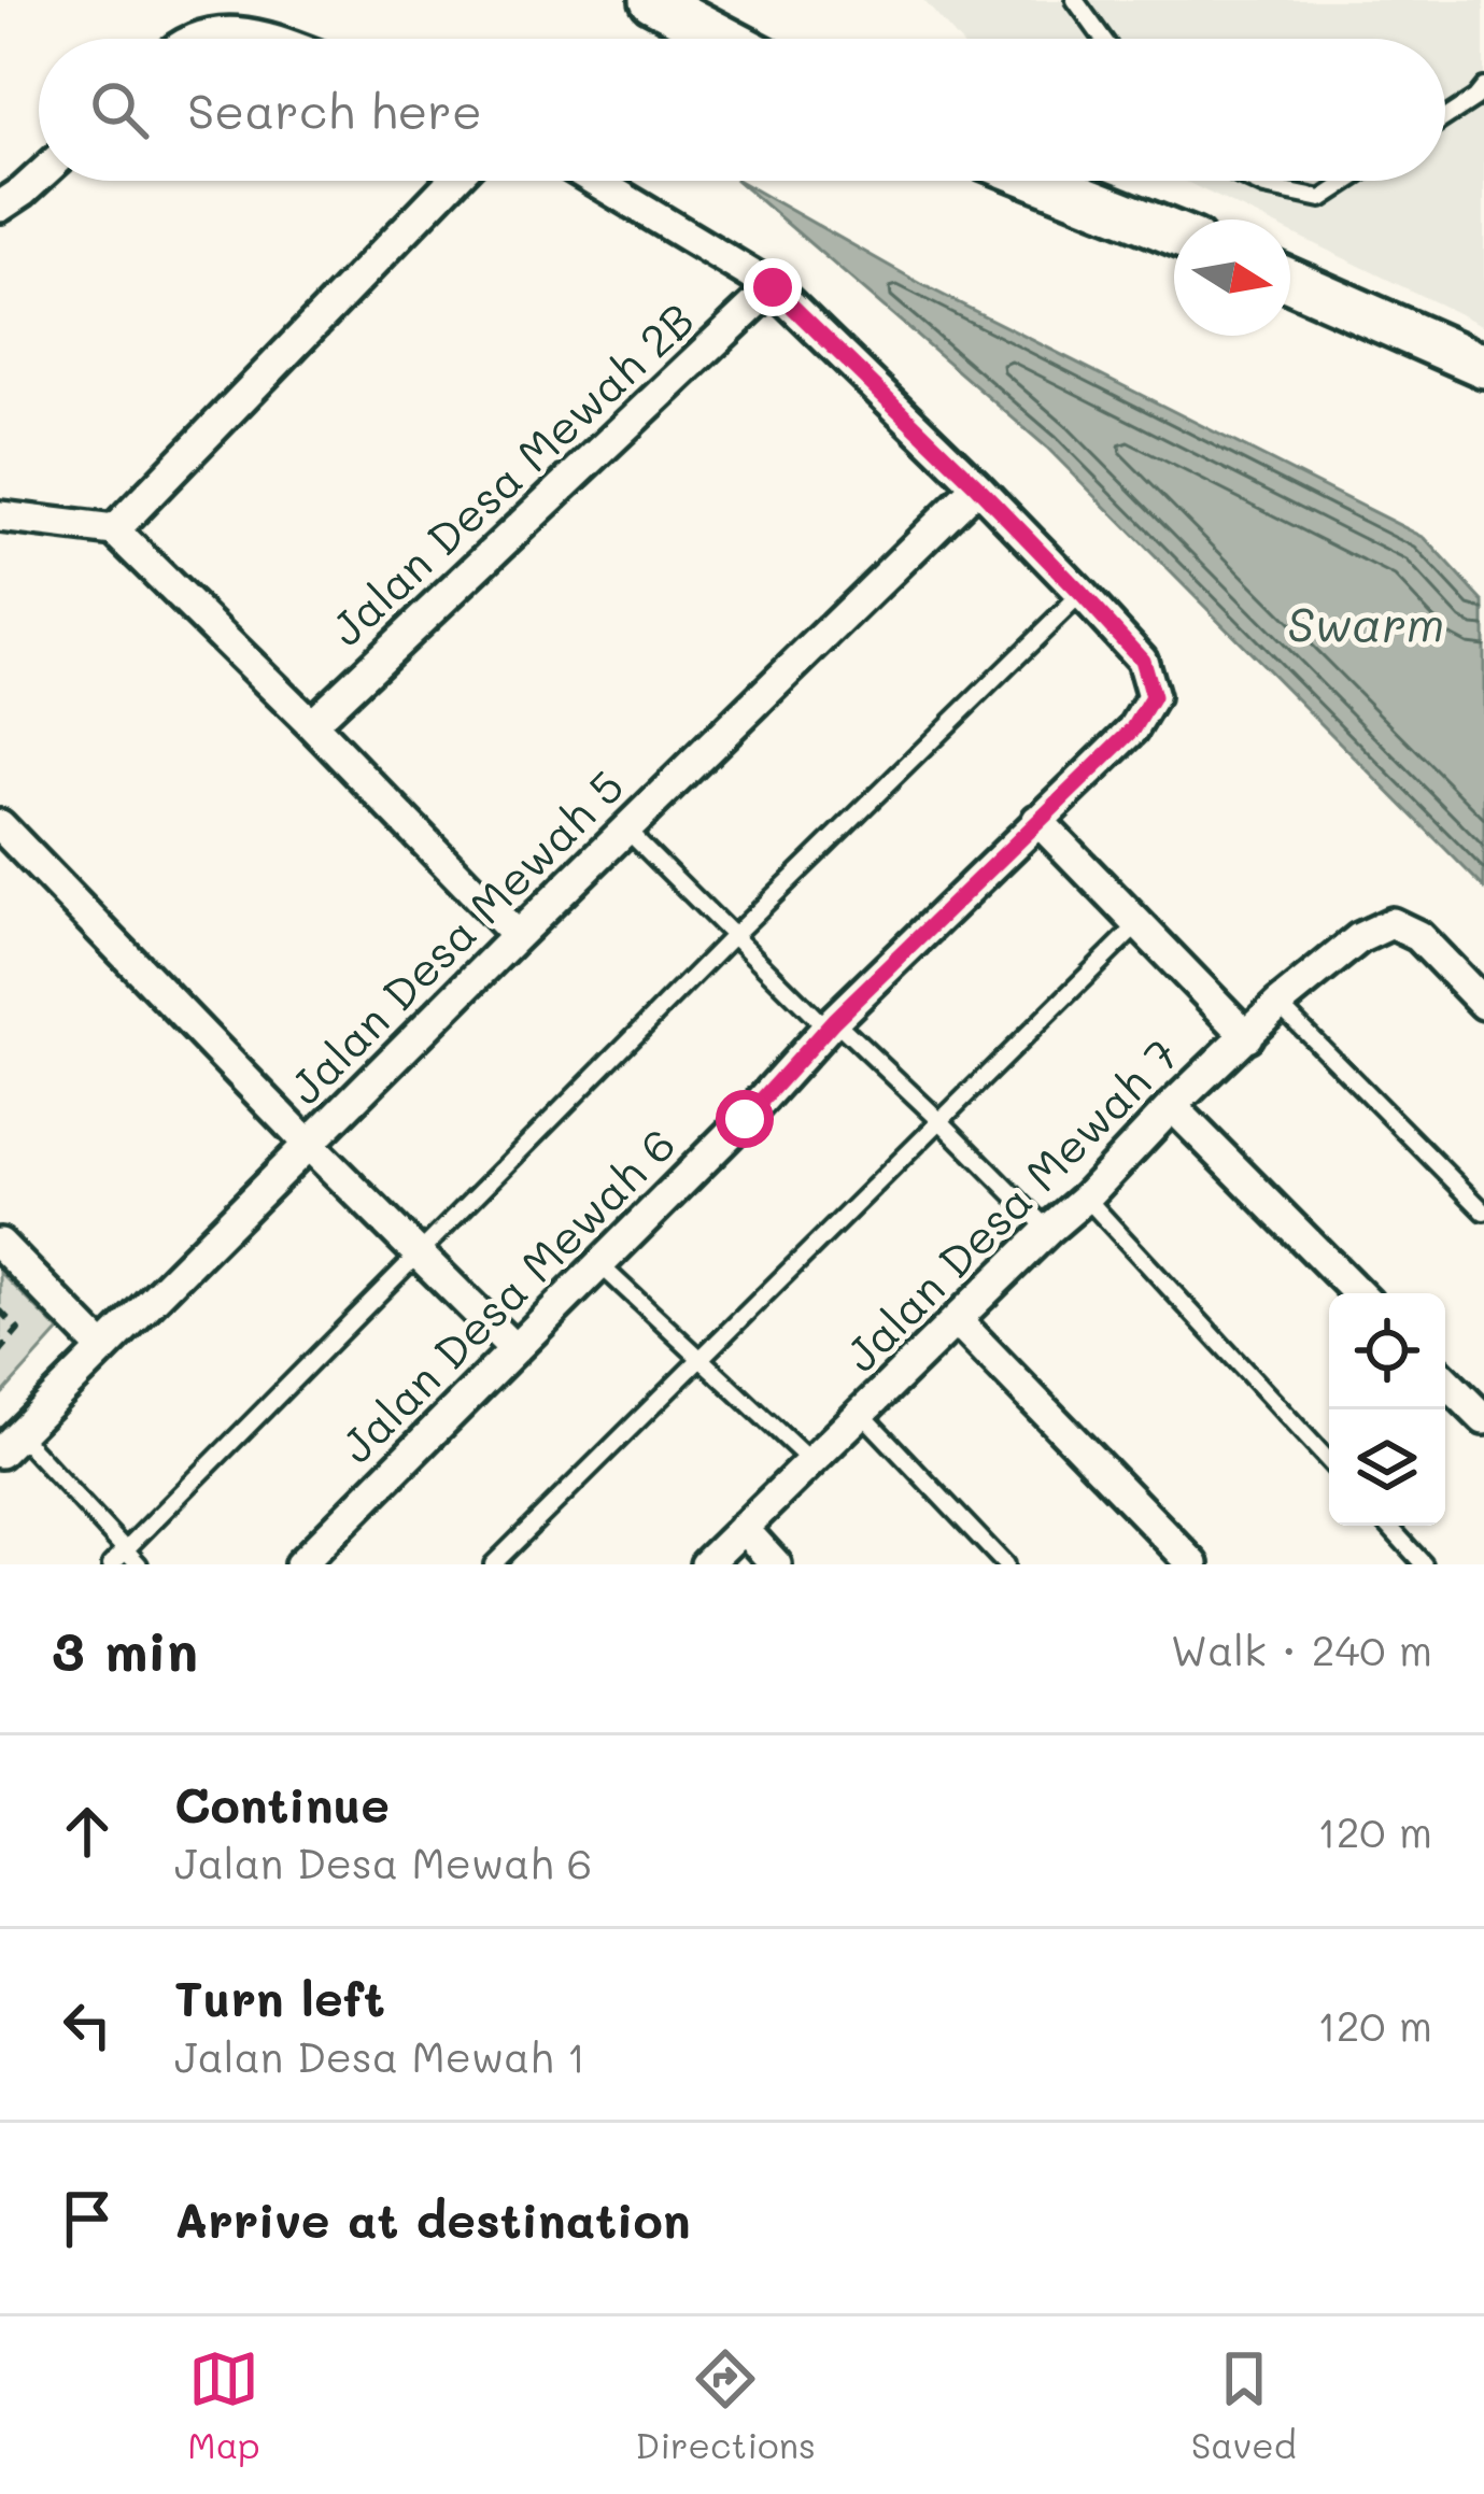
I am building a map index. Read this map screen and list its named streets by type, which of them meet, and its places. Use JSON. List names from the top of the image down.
{
  "streets": {
    "street": [
      "Jalan Desa Mewah 2B",
      "Jalan Desa Mewah 5",
      "Jalan Desa Mewah 7",
      "Jalan Desa Mewah 6"
    ]
  },
  "water": ["Swarm"],
  "north": "right",
  "page": {
    "search": "Search here",
    "heading": ["3 min", "Walk · 240 m"],
    "list": [
      ["Continue", "Jalan Desa Mewah 6", "120 m"],
      ["Turn left", "Jalan Desa Mewah 1", "120 m"],
      "Arrive at destination"
    ],
    "nav": ["Map", "Directions", "Saved"]
  }
}
